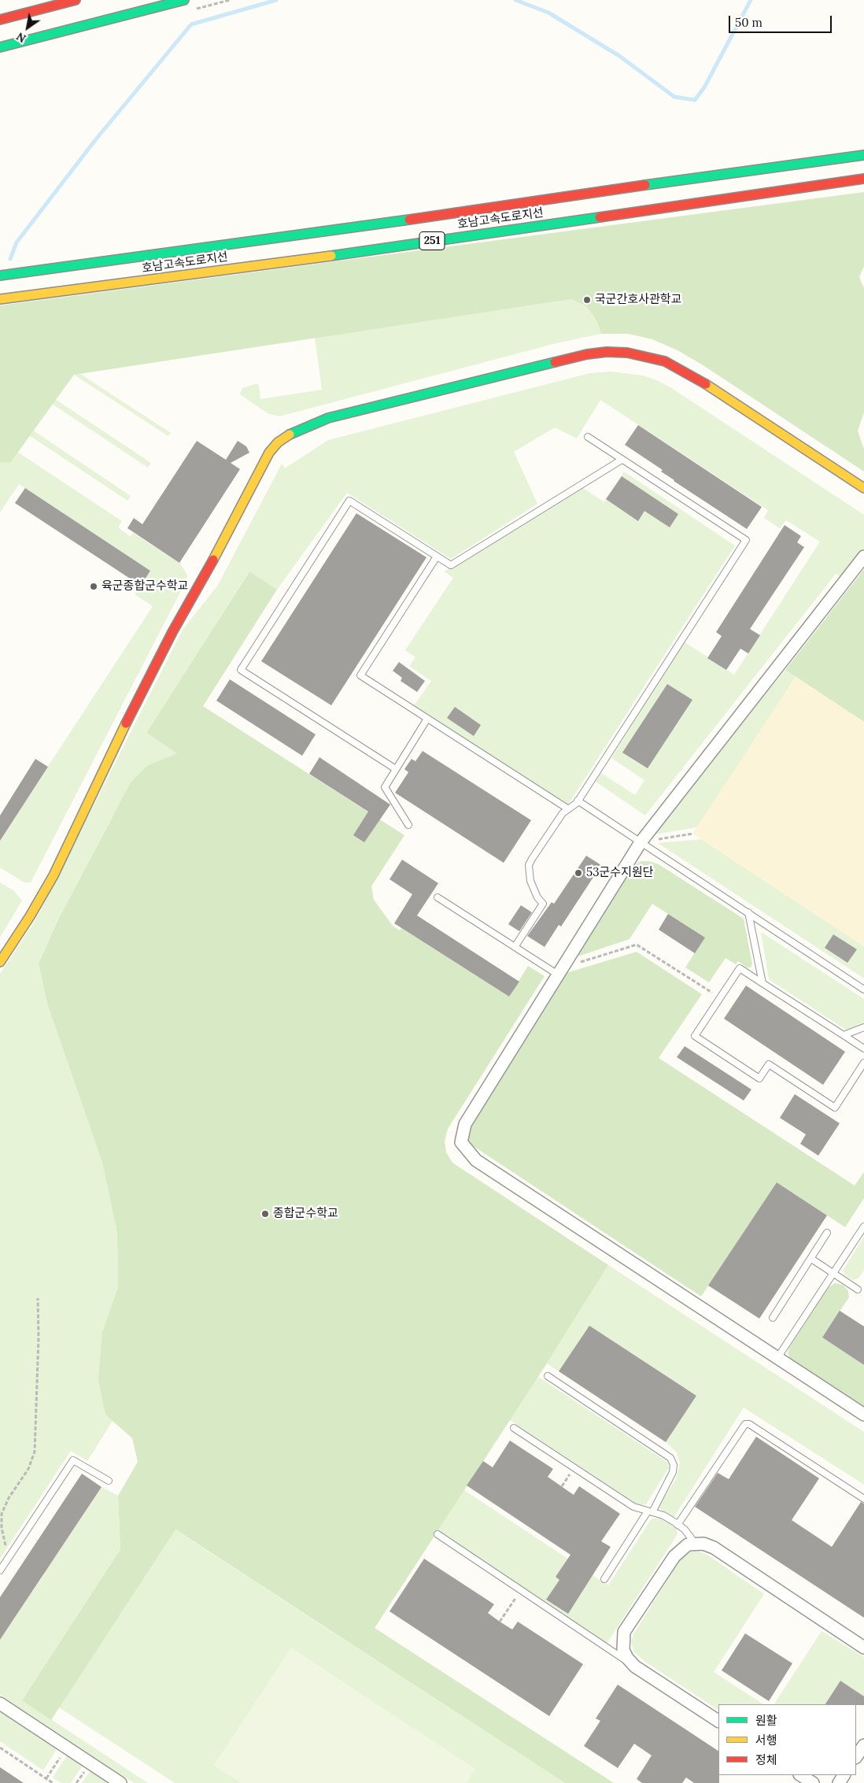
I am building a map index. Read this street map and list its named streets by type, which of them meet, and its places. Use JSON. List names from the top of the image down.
{
  "streets": {
    "main road": ["호남고속도로지선", "251"]
  },
  "places": [
    "국군간호사관학교",
    "육군종합군수학교",
    "53군수지원단",
    "종합군수학교"
  ],
  "legend": ["원활", "서행", "정체"],
  "scale_bar": "50 m",
  "north": "bottom left"
}
